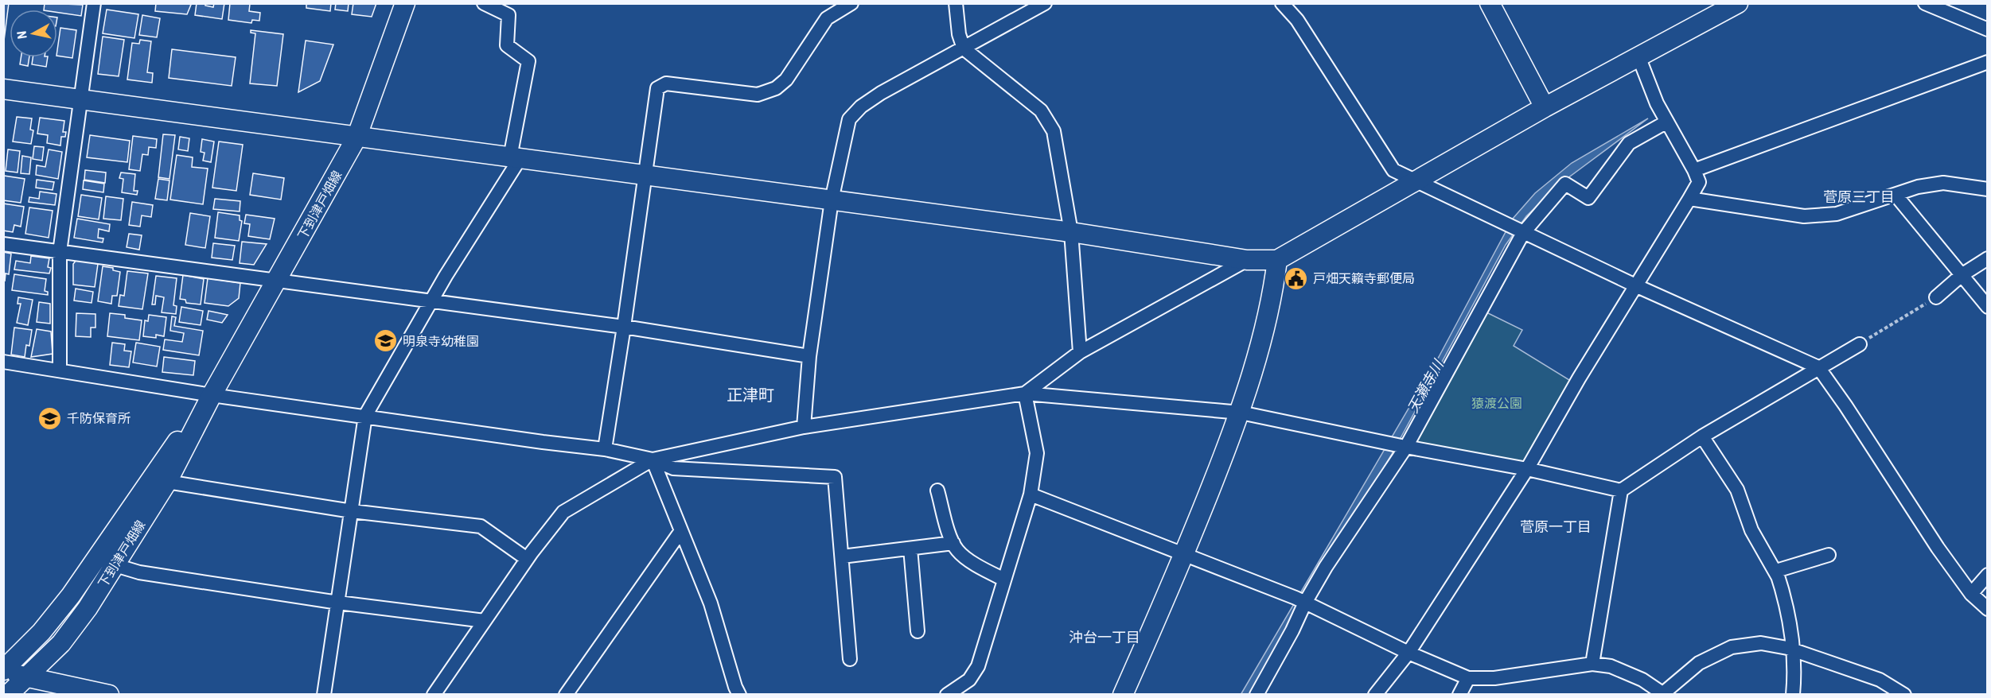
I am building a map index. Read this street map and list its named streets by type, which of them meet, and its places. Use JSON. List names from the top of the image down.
{
  "streets": {
    "street": ["下到津戸畑線"]
  },
  "districts": [
    "菅原三丁目",
    "正津町",
    "菅原一丁目",
    "沖台一丁目"
  ],
  "water": ["天瀬寺川"],
  "parks": ["猿渡公園"],
  "places": {
    "public building": ["戸畑天籟寺郵便局"],
    "school or university": ["明泉寺幼稚園", "千防保育所"]
  },
  "north": "left"
}
